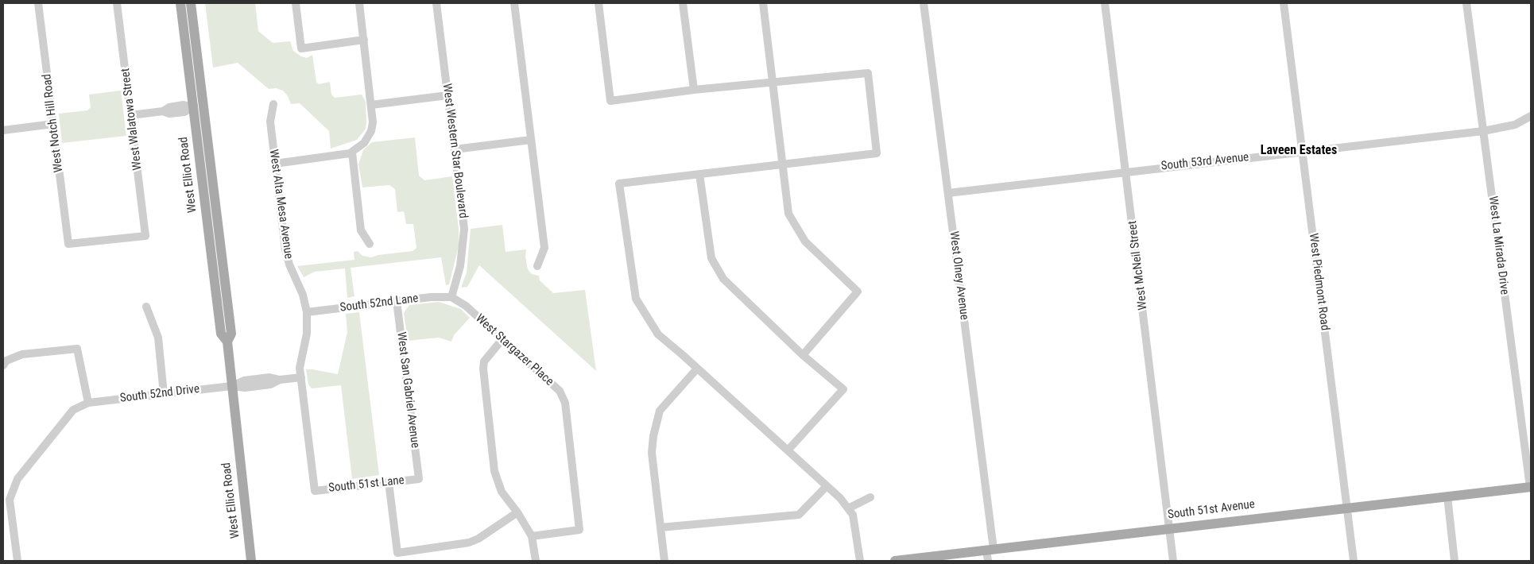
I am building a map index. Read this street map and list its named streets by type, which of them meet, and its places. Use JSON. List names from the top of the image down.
{
  "streets": {
    "main road": ["West Elliot Road", "South 51st Avenue"],
    "street": [
      "West Walatowa Street",
      "West Notch Hill Road",
      "West Western Star Boulevard",
      "South 53rd Avenue",
      "West Alta Mesa Avenue",
      "West La Mirada Drive",
      "West McNeil Street",
      "West Olney Avenue",
      "West Piedmont Road",
      "South 52nd Lane",
      "West Stargazer Place",
      "West San Gabriel Avenue",
      "South 52nd Drive",
      "South 51st Lane"
    ]
  },
  "crossings": [
    ["West Walatowa Street", "West Notch Hill Road"],
    ["West Western Star Boulevard", "South 52nd Lane"],
    ["West Western Star Boulevard", "West Stargazer Place"],
    ["South 53rd Avenue", "West La Mirada Drive"],
    ["South 53rd Avenue", "West McNeil Street"],
    ["South 53rd Avenue", "West Olney Avenue"],
    ["South 53rd Avenue", "West Piedmont Road"],
    ["West Elliot Road", "South 52nd Drive"],
    ["West Alta Mesa Avenue", "South 52nd Lane"],
    ["West Alta Mesa Avenue", "South 52nd Drive"],
    ["West Alta Mesa Avenue", "South 51st Lane"],
    ["West La Mirada Drive", "South 51st Avenue"],
    ["West McNeil Street", "South 51st Avenue"],
    ["West Olney Avenue", "South 51st Avenue"],
    ["West Piedmont Road", "South 51st Avenue"],
    ["South 52nd Lane", "West Stargazer Place"],
    ["South 52nd Lane", "West San Gabriel Avenue"],
    ["West San Gabriel Avenue", "South 51st Lane"]
  ],
  "districts": ["Laveen Estates"]
}
